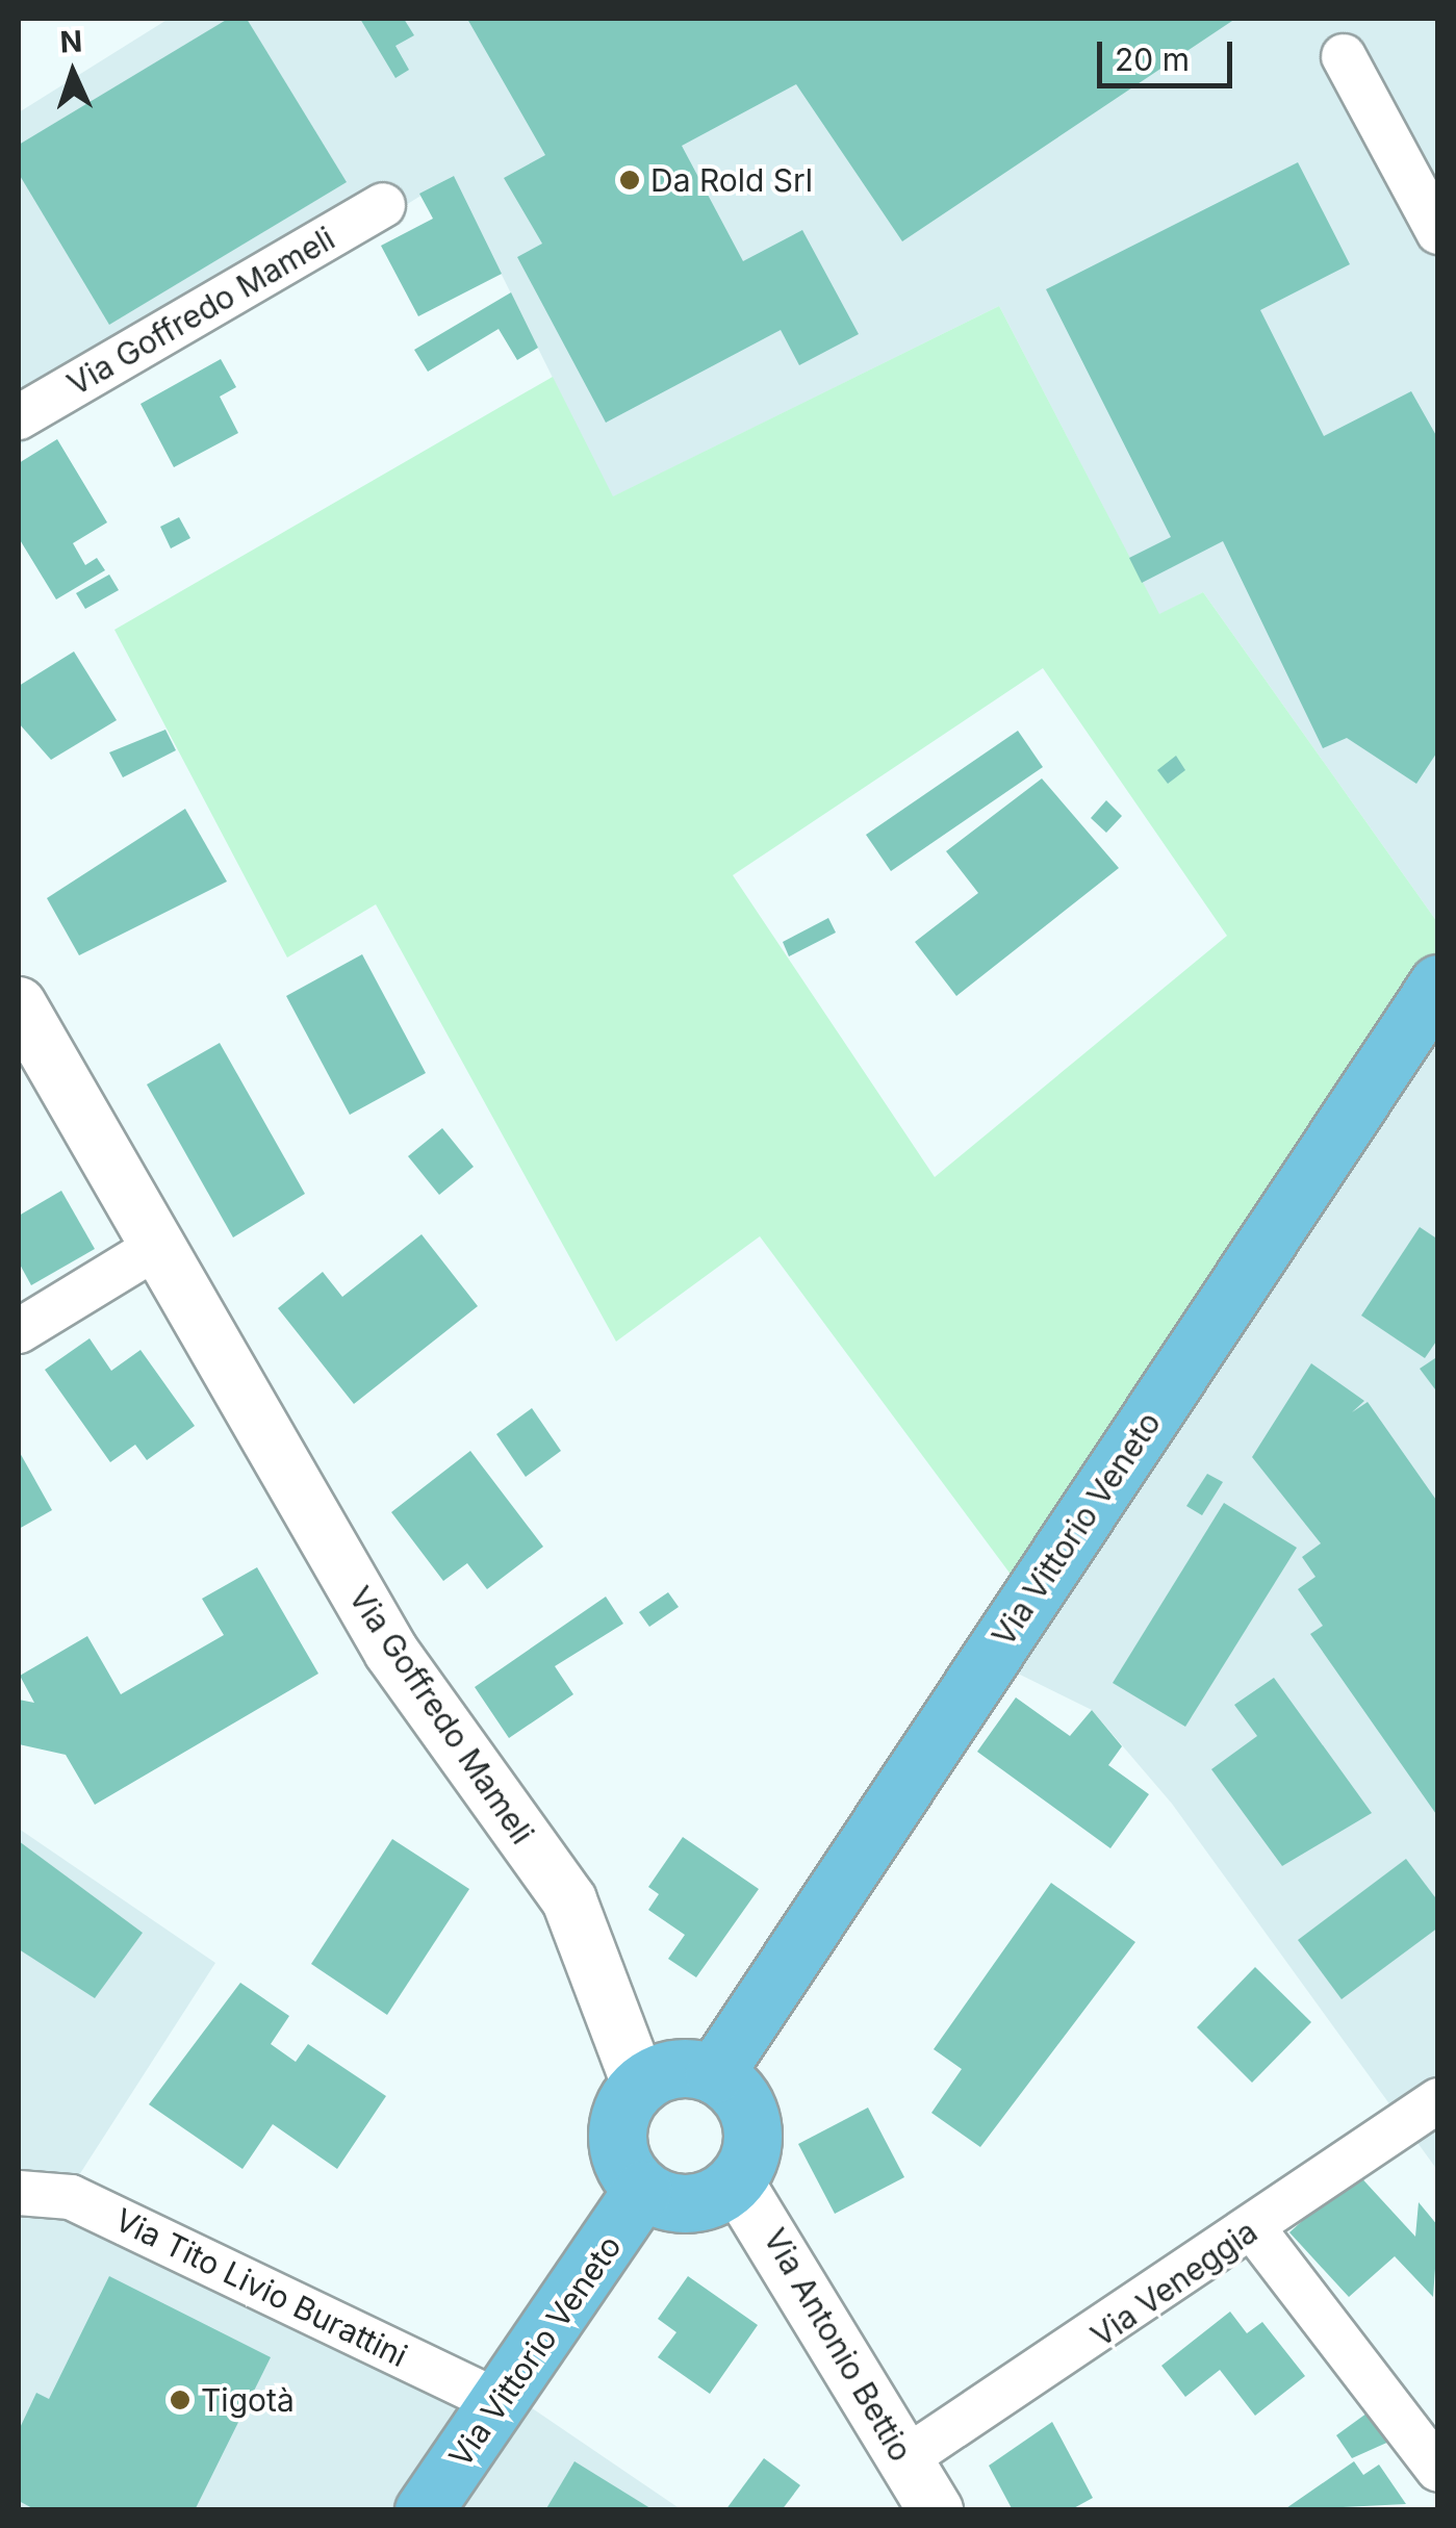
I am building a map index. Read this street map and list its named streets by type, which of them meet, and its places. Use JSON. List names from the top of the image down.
{
  "streets": {
    "main road": ["Via Vittorio Veneto"],
    "street": [
      "Via Goffredo Mameli",
      "Via Veneggia",
      "Via Tito Livio Burattini",
      "Via Antonio Bettio"
    ]
  },
  "crossings": [
    ["Via Goffredo Mameli", "Via Vittorio Veneto"],
    ["Via Goffredo Mameli", "Via Antonio Bettio"],
    ["Via Vittorio Veneto", "Via Tito Livio Burattini"],
    ["Via Vittorio Veneto", "Via Antonio Bettio"],
    ["Via Veneggia", "Via Antonio Bettio"]
  ],
  "places": ["Da Rold Srl", "Tigotà"],
  "scale_bar": "20 m",
  "north": "top"
}
